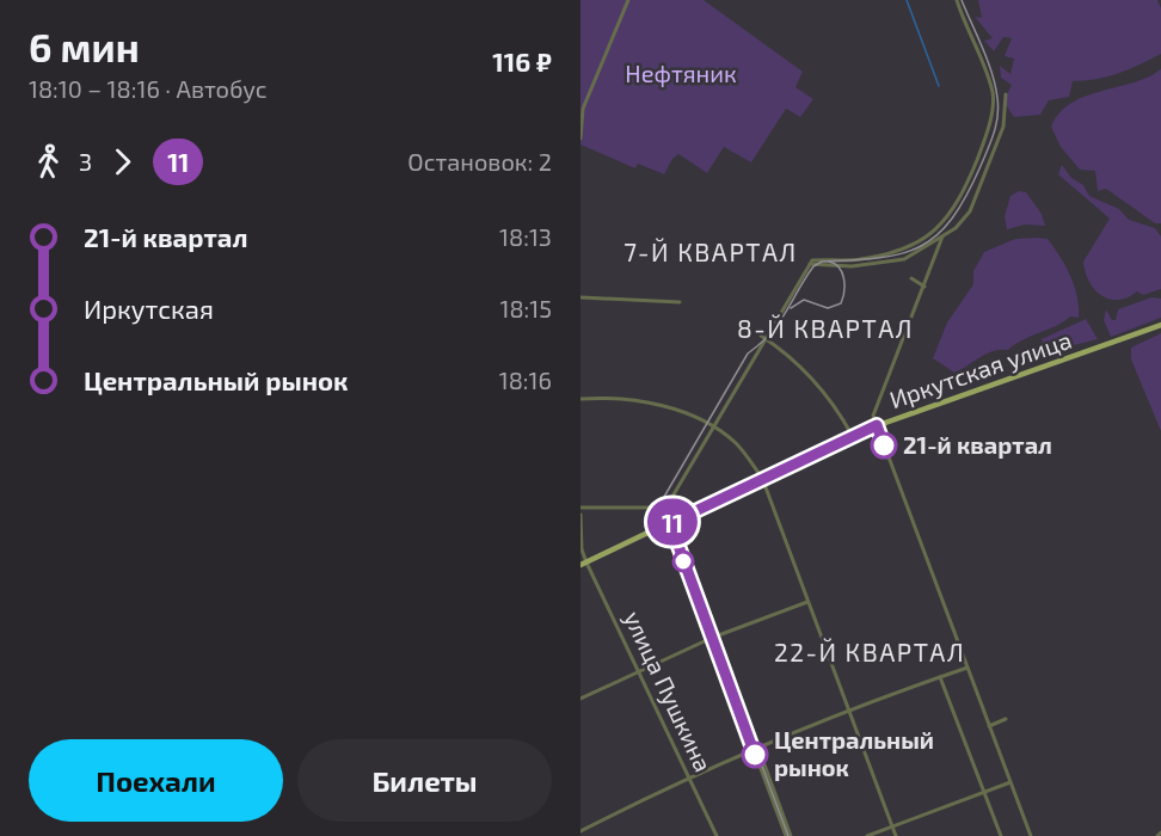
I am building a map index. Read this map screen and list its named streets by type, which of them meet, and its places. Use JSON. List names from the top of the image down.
{
  "streets": {
    "main road": ["Иркутская улица"],
    "street": ["улица Пушкина"]
  },
  "crossings": [
    ["Иркутская улица", "улица Пушкина"]
  ],
  "districts": ["7-Й КВАРТАЛ", "8-Й КВАРТАЛ", "22-Й КВАРТАЛ"],
  "parks": ["Нефтяник"],
  "places": ["21-й квартал", "Центральный рынок"],
  "lines": ["bus line 11"],
  "page": {
    "heading": ["6 мин", "18:10 – 18:16 · Автобус", "116 ₽"],
    "on_map": "11",
    "legs": ["3", "11", "Остановок: 2"],
    "list": [
      {
        "name": "21-й квартал",
        "value": "18:13"
      },
      {
        "name": "Иркутская",
        "value": "18:15"
      },
      {
        "name": "Центральный рынок",
        "value": "18:16"
      }
    ],
    "buttons": ["Поехали", "Билеты"]
  }
}
